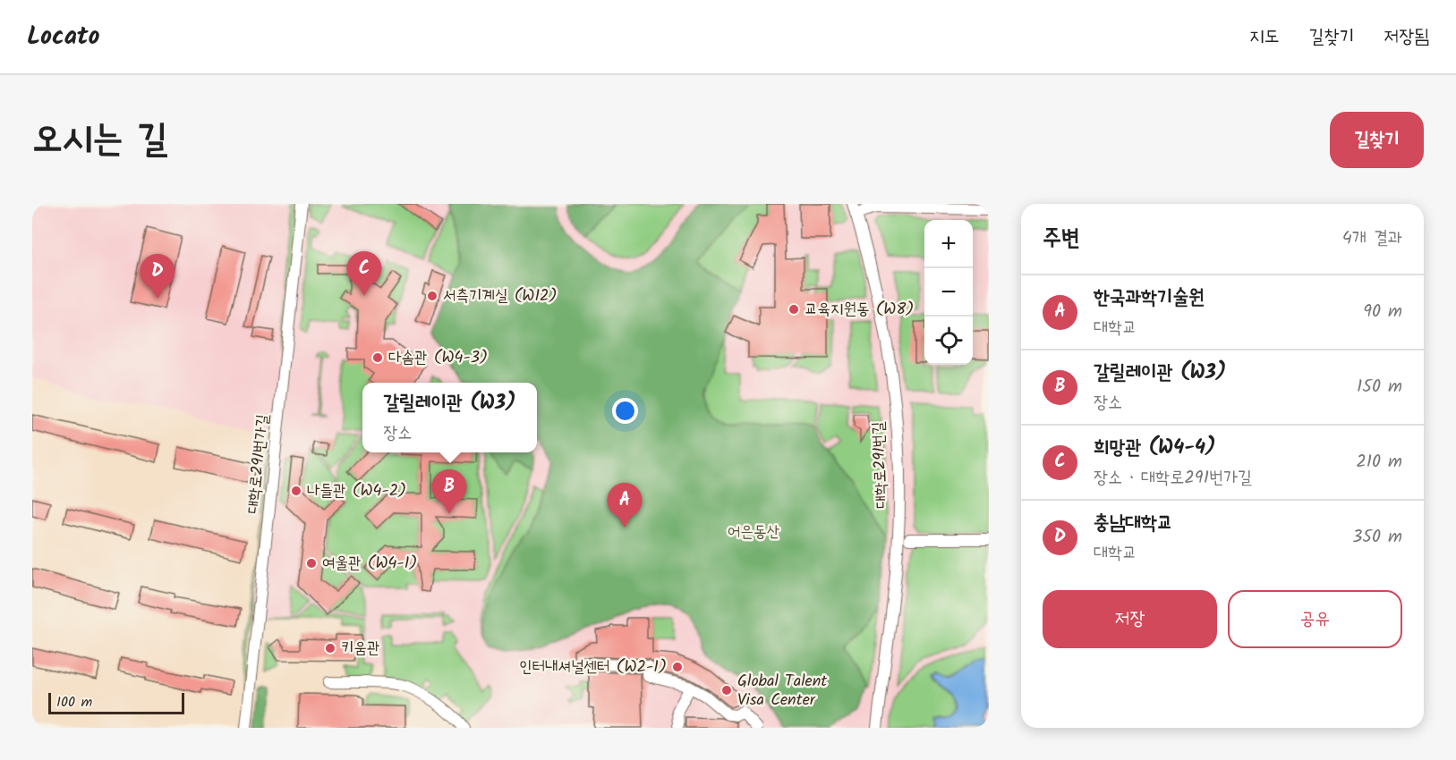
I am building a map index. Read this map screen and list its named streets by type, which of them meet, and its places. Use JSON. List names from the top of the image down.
{
  "streets": {
    "street": ["대학로291번가길", "대학로291번길"]
  },
  "parks": ["어은동산"],
  "places": [
    "서측기계실 (W12)",
    "교육지원동 (W8)",
    "다솜관 (W4-3)",
    "나들관 (W4-2)",
    "여울관 (W4-1)",
    "키움관",
    "인터내셔널센터 (W2-1)",
    "Global Talent Visa Center"
  ],
  "scale_bar": "100 m",
  "page": {
    "header": "Locato",
    "nav": ["지도", "길찾기", "저장됨"],
    "title": "오시는 길",
    "buttons": [
      "길찾기",
      ["저장", "공유"]
    ],
    "heading": ["주변", "4개 결과"],
    "map_buttons": ["+", "−"],
    "pins": [
      "C",
      "D",
      "B",
      "A"
    ],
    "list": [
      {
        "mark": "A",
        "name": "한국과학기술원",
        "note": "대학교",
        "value": "90 m"
      },
      {
        "mark": "B",
        "name": "갈릴레이관 (W3)",
        "note": "장소",
        "value": "150 m"
      },
      {
        "mark": "C",
        "name": "희망관 (W4-4)",
        "note": "장소 · 대학로291번가길",
        "value": "210 m"
      },
      {
        "mark": "D",
        "name": "충남대학교",
        "note": "대학교",
        "value": "350 m"
      }
    ],
    "popup": ["갈릴레이관 (W3)", "장소"],
    "scale": "100 m"
  }
}
